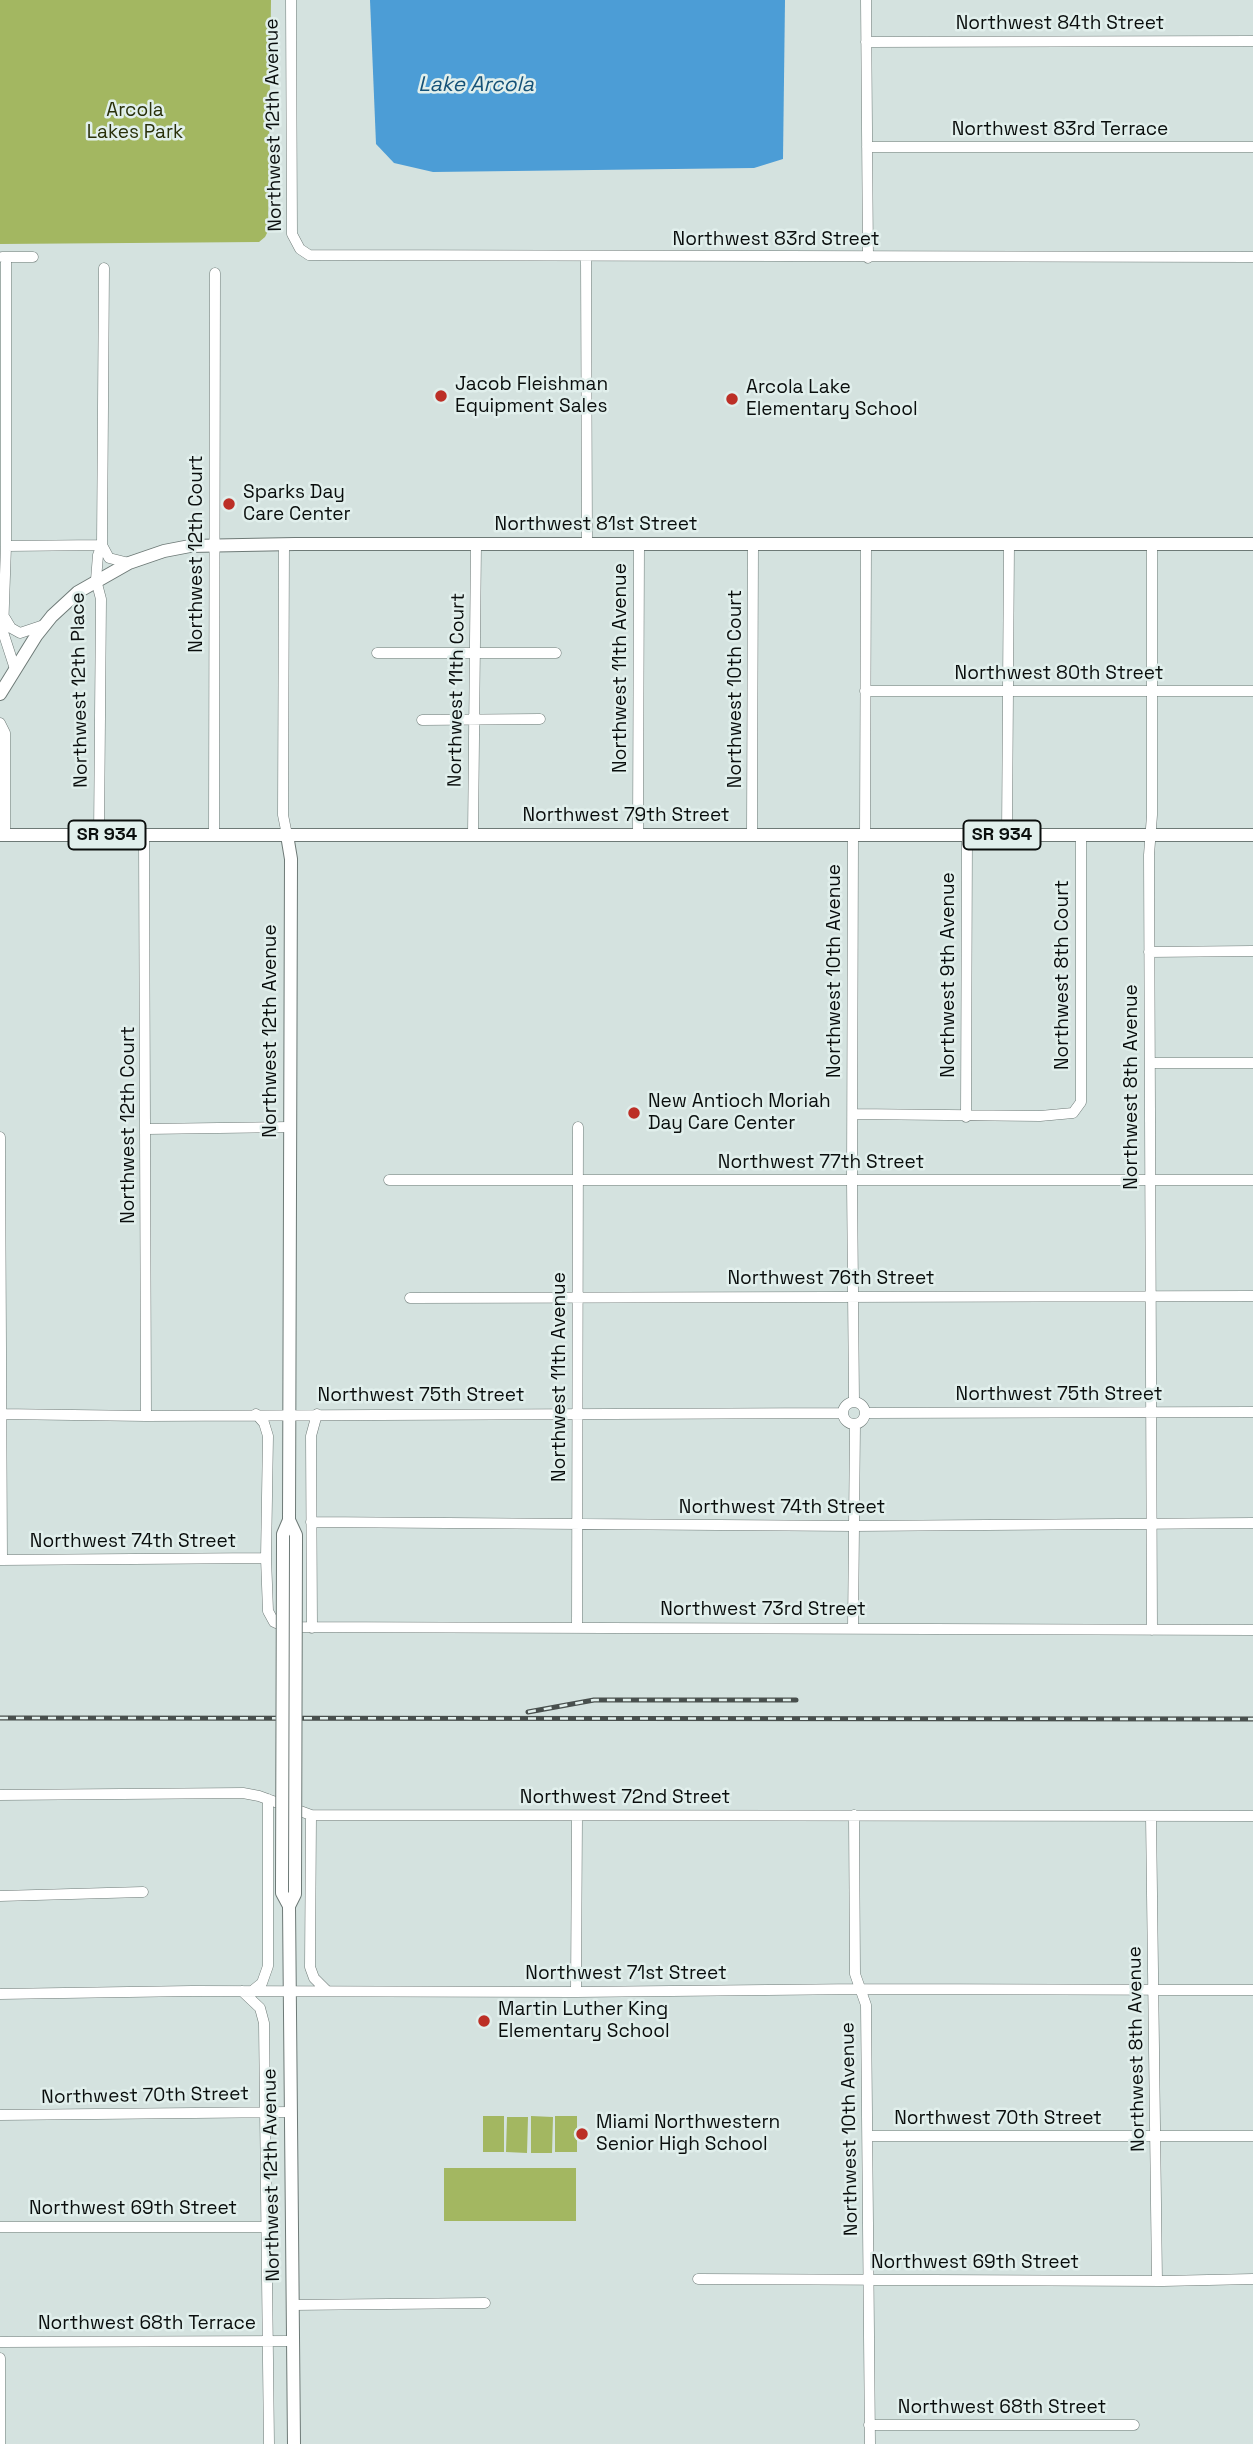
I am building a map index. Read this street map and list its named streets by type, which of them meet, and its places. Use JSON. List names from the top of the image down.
{
  "streets": {
    "main road": [
      "Northwest 12th Avenue",
      "Northwest 81st Street",
      "Northwest 79th Street",
      "SR 934"
    ],
    "street": [
      "Northwest 84th Street",
      "Northwest 83rd Terrace",
      "Northwest 83rd Street",
      "Northwest 12th Court",
      "Northwest 11th Avenue",
      "Northwest 80th Street",
      "Northwest 10th Court",
      "Northwest 12th Place",
      "Northwest 11th Court",
      "Northwest 10th Avenue",
      "Northwest 9th Avenue",
      "Northwest 8th Court",
      "Northwest 8th Avenue",
      "Northwest 77th Street",
      "Northwest 76th Street",
      "Northwest 75th Street",
      "Northwest 74th Street",
      "Northwest 73rd Street",
      "Northwest 72nd Street",
      "Northwest 71st Street",
      "Northwest 70th Street",
      "Northwest 69th Street",
      "Northwest 68th Terrace",
      "Northwest 68th Street"
    ]
  },
  "crossings": [
    ["Northwest 12th Avenue", "Northwest 83rd Street"],
    ["Northwest 12th Avenue", "Northwest 81st Street"],
    ["Northwest 12th Avenue", "Northwest 79th Street"],
    ["Northwest 12th Avenue", "Northwest 75th Street"],
    ["Northwest 12th Avenue", "Northwest 71st Street"],
    ["Northwest 12th Avenue", "Northwest 70th Street"],
    ["Northwest 12th Avenue", "Northwest 69th Street"],
    ["Northwest 12th Avenue", "Northwest 68th Terrace"],
    ["Northwest 81st Street", "Northwest 12th Court"],
    ["Northwest 81st Street", "Northwest 11th Avenue"],
    ["Northwest 81st Street", "Northwest 10th Court"],
    ["Northwest 81st Street", "Northwest 12th Place"],
    ["Northwest 81st Street", "Northwest 11th Court"],
    ["Northwest 81st Street", "Northwest 10th Avenue"],
    ["Northwest 81st Street", "Northwest 8th Avenue"],
    ["Northwest 12th Court", "Northwest 79th Street"],
    ["Northwest 12th Court", "Northwest 75th Street"],
    ["Northwest 11th Avenue", "Northwest 79th Street"],
    ["Northwest 11th Avenue", "Northwest 77th Street"],
    ["Northwest 11th Avenue", "Northwest 76th Street"],
    ["Northwest 11th Avenue", "Northwest 75th Street"],
    ["Northwest 11th Avenue", "Northwest 74th Street"],
    ["Northwest 11th Avenue", "Northwest 73rd Street"],
    ["Northwest 80th Street", "Northwest 10th Avenue"],
    ["Northwest 80th Street", "Northwest 8th Avenue"],
    ["Northwest 10th Court", "Northwest 79th Street"],
    ["Northwest 12th Place", "Northwest 79th Street"],
    ["Northwest 11th Court", "Northwest 79th Street"],
    ["Northwest 79th Street", "Northwest 10th Avenue"],
    ["Northwest 79th Street", "Northwest 9th Avenue"],
    ["Northwest 79th Street", "Northwest 8th Court"],
    ["Northwest 79th Street", "Northwest 8th Avenue"],
    ["Northwest 10th Avenue", "Northwest 77th Street"],
    ["Northwest 10th Avenue", "Northwest 76th Street"],
    ["Northwest 10th Avenue", "Northwest 75th Street"],
    ["Northwest 10th Avenue", "Northwest 72nd Street"],
    ["Northwest 10th Avenue", "Northwest 71st Street"],
    ["Northwest 10th Avenue", "Northwest 70th Street"],
    ["Northwest 10th Avenue", "Northwest 69th Street"],
    ["Northwest 10th Avenue", "Northwest 68th Street"],
    ["Northwest 9th Avenue", "Northwest 8th Court"],
    ["Northwest 8th Avenue", "Northwest 77th Street"],
    ["Northwest 8th Avenue", "Northwest 76th Street"],
    ["Northwest 8th Avenue", "Northwest 75th Street"],
    ["Northwest 8th Avenue", "Northwest 74th Street"],
    ["Northwest 8th Avenue", "Northwest 73rd Street"],
    ["Northwest 8th Avenue", "Northwest 72nd Street"],
    ["Northwest 8th Avenue", "Northwest 71st Street"],
    ["Northwest 8th Avenue", "Northwest 70th Street"],
    ["Northwest 8th Avenue", "Northwest 69th Street"],
    ["Northwest 74th Street", "Northwest 73rd Street"]
  ],
  "water": ["Lake Arcola"],
  "parks": ["Arcola Lakes Park"],
  "places": [
    "Jacob Fleishman Equipment Sales",
    "Arcola Lake Elementary School",
    "Sparks Day Care Center",
    "New Antioch Moriah Day Care Center",
    "Martin Luther King Elementary School",
    "Miami Northwestern Senior High School"
  ]
}
